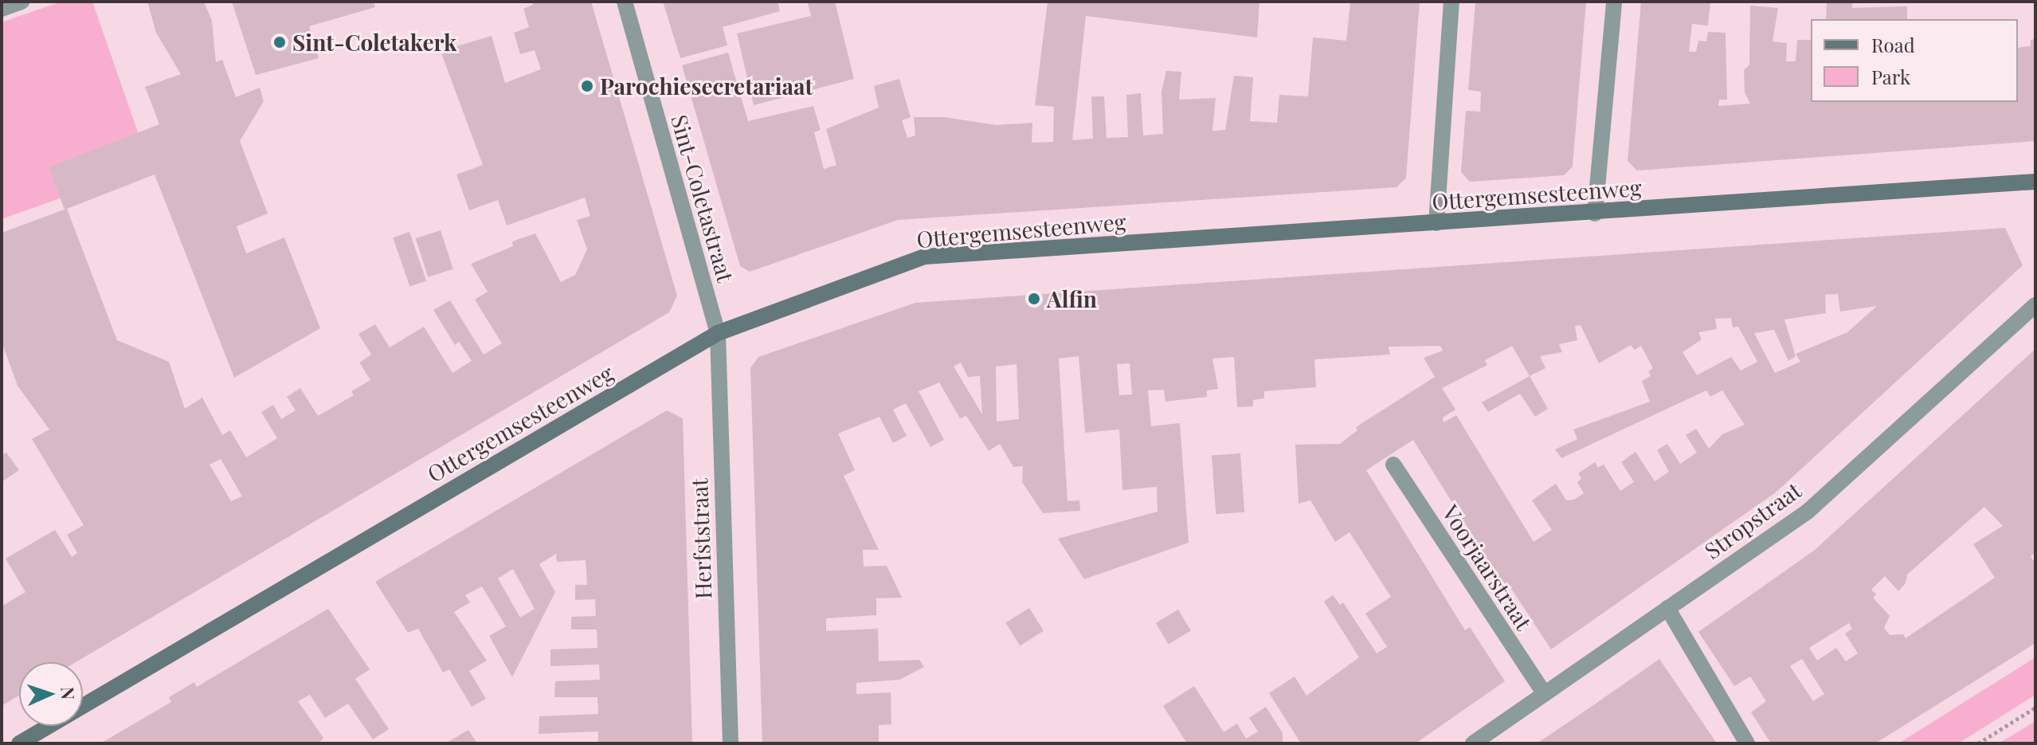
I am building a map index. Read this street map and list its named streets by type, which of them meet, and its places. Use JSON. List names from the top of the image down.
{
  "streets": {
    "street": [
      "Ottergemsesteenweg",
      "Sint-Coletastraat",
      "Stropstraat",
      "Herfststraat",
      "Voorjaarstraat"
    ]
  },
  "crossings": [
    ["Ottergemsesteenweg", "Sint-Coletastraat"],
    ["Ottergemsesteenweg", "Herfststraat"],
    ["Sint-Coletastraat", "Herfststraat"],
    ["Stropstraat", "Voorjaarstraat"]
  ],
  "places": ["Sint-Coletakerk", "Parochiesecretariaat", "Alfin"],
  "legend": ["Road", "Park"],
  "north": "right"
}
